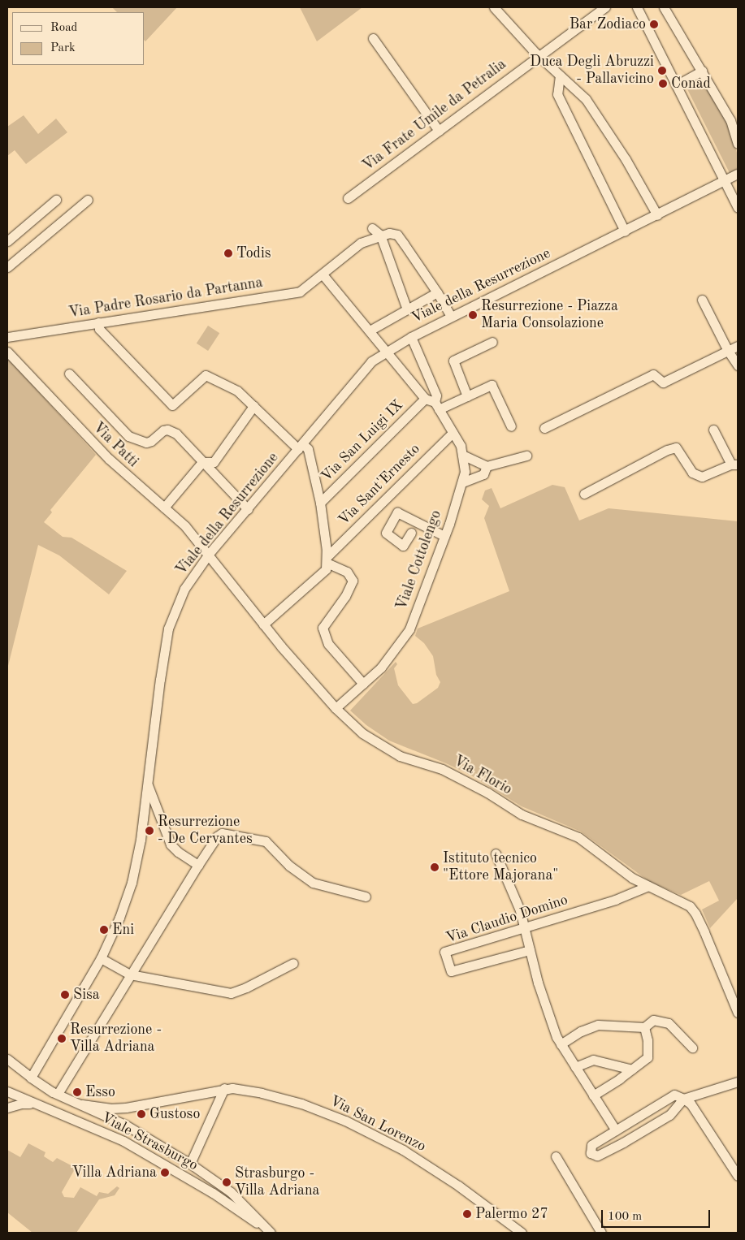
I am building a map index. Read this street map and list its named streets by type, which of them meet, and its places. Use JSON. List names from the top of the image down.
{
  "streets": {
    "street": [
      "Via Frate Umile da Petralia",
      "Viale della Resurrezione",
      "Via Padre Rosario da Partanna",
      "Via San Luigi IX",
      "Via Patti",
      "Via Sant'Ernesto",
      "Viale Cottolengo",
      "Via Florio",
      "Via Claudio Domino",
      "Via San Lorenzo",
      "Viale Strasburgo"
    ]
  },
  "crossings": [
    ["Viale della Resurrezione", "Via Patti"],
    ["Viale della Resurrezione", "Viale Cottolengo"],
    ["Viale della Resurrezione", "Via Florio"],
    ["Viale della Resurrezione", "Viale Strasburgo"],
    ["Via Patti", "Via Florio"],
    ["Via Sant'Ernesto", "Viale Cottolengo"],
    ["Via Sant'Ernesto", "Via Florio"],
    ["Viale Cottolengo", "Via Florio"],
    ["Via Florio", "Via Claudio Domino"],
    ["Via San Lorenzo", "Viale Strasburgo"]
  ],
  "places": [
    "Bar Zodiaco",
    "Duca Degli Abruzzi - Pallavicino",
    "Conad",
    "Todis",
    "Resurrezione - Piazza Maria Consolazione",
    "Resurrezione - De Cervantes",
    "Istituto tecnico \"Ettore Majorana\"",
    "Eni",
    "Sisa",
    "Resurrezione - Villa Adriana",
    "Esso",
    "Gustoso",
    "Villa Adriana",
    "Strasburgo - Villa Adriana",
    "Palermo 27"
  ],
  "legend": ["Road", "Park"],
  "scale_bar": "100 m"
}
